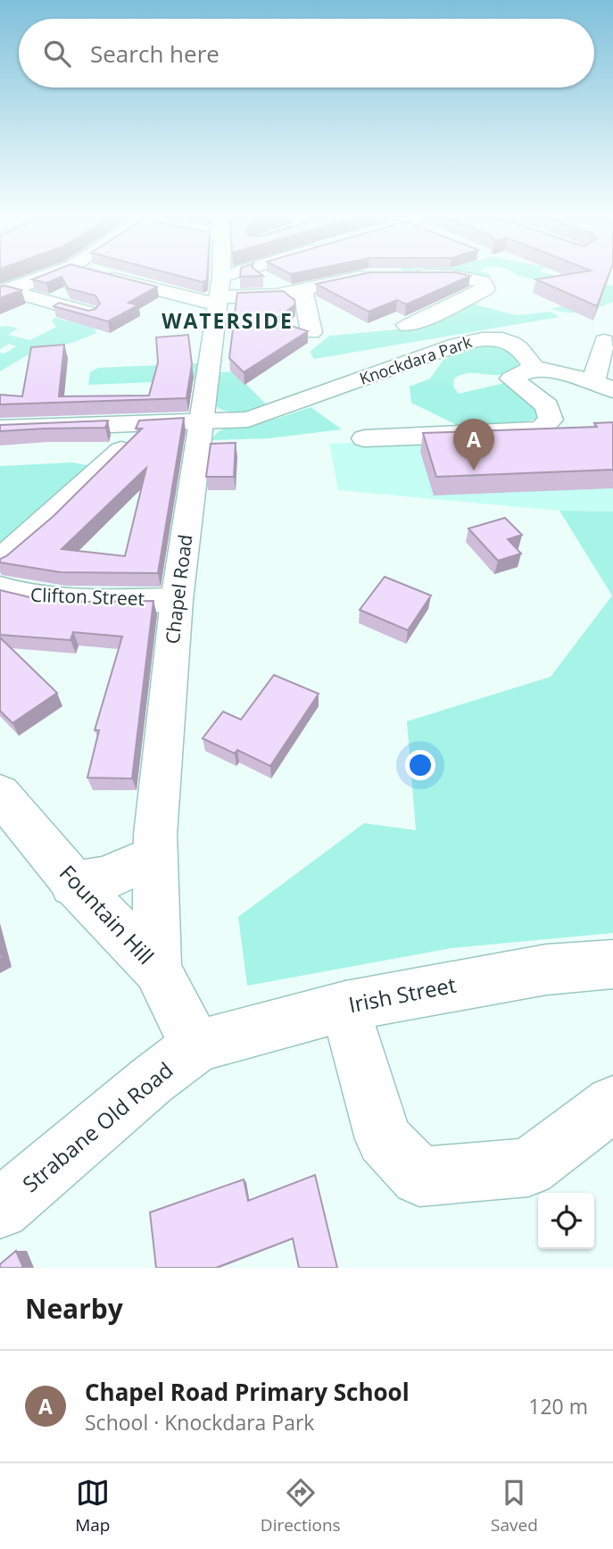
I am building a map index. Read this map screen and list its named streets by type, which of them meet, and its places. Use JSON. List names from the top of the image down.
{
  "streets": {
    "main road": [
      "Knockdara Park",
      "Chapel Road",
      "Clifton Street",
      "Fountain Hill",
      "Irish Street",
      "Strabane Old Road"
    ]
  },
  "crossings": [
    ["Knockdara Park", "Chapel Road"],
    ["Chapel Road", "Clifton Street"],
    ["Chapel Road", "Fountain Hill"],
    ["Fountain Hill", "Irish Street"],
    ["Fountain Hill", "Strabane Old Road"],
    ["Irish Street", "Strabane Old Road"]
  ],
  "districts": ["WATERSIDE"],
  "page": {
    "search": "Search here",
    "pins": "A",
    "heading": "Nearby",
    "list": [
      {
        "mark": "A",
        "name": "Chapel Road Primary School",
        "note": "School · Knockdara Park",
        "value": "120 m"
      }
    ],
    "nav": ["Map", "Directions", "Saved"]
  }
}
